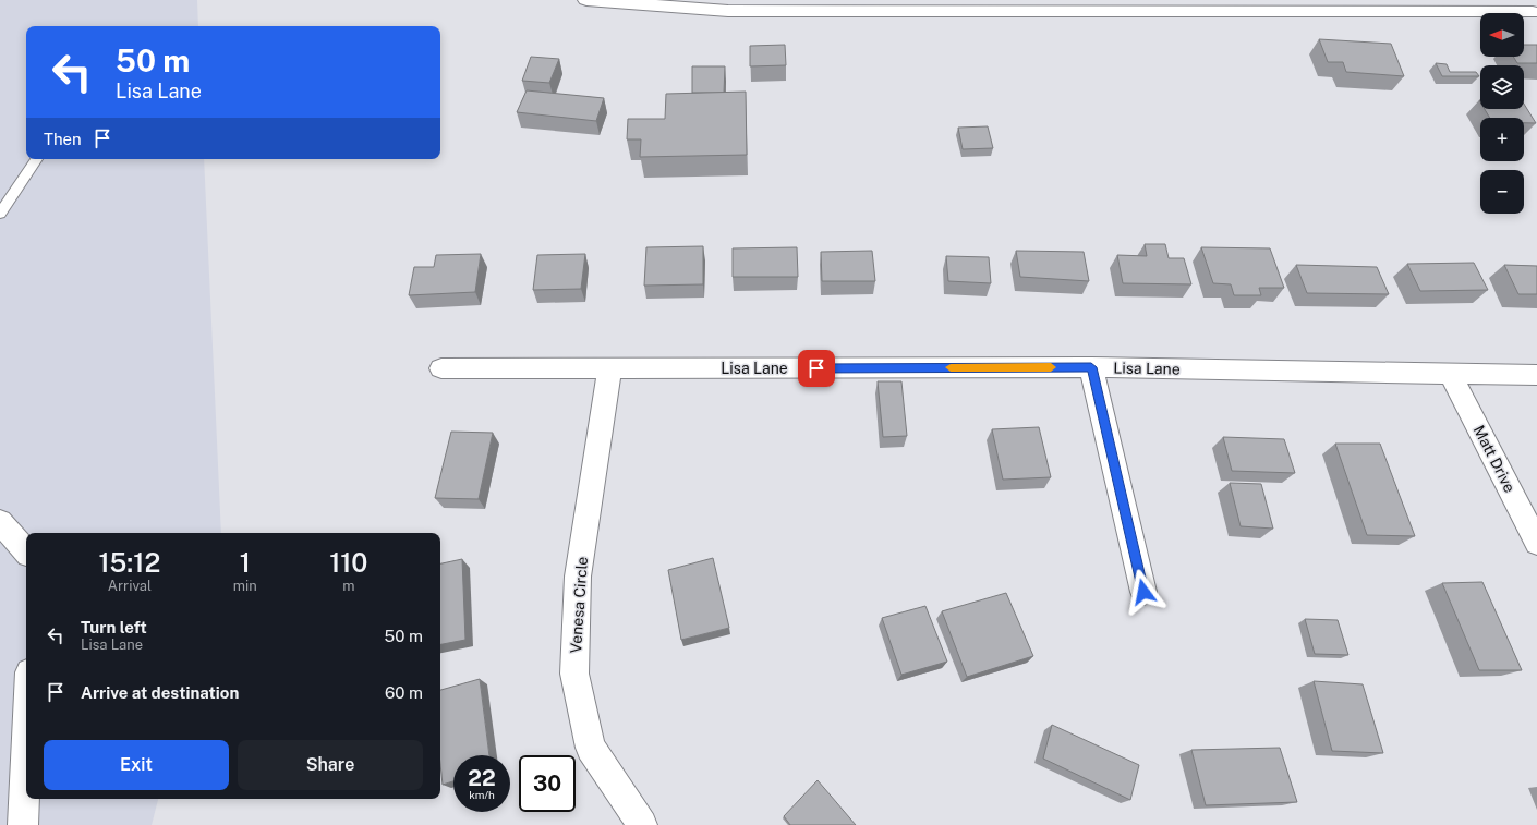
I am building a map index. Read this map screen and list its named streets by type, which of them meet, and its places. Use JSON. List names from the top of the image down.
{
  "streets": {
    "street": ["Lisa Lane", "Matt Drive", "Venesa Circle"]
  },
  "crossings": [
    ["Lisa Lane", "Matt Drive"],
    ["Lisa Lane", "Venesa Circle"]
  ],
  "north": "left",
  "page": {
    "map_buttons": ["+", "−"],
    "turn": ["50 m", "Lisa Lane"],
    "then": "Then",
    "eta": [
      "15:12",
      "Arrival",
      "1",
      "min",
      "110",
      "m"
    ],
    "list": [
      {
        "name": "Turn left",
        "note": "Lisa Lane",
        "value": "50 m"
      },
      {
        "name": "Arrive at destination",
        "value": "60 m"
      }
    ],
    "buttons": ["Exit", "Share"],
    "speed": "22 km/h",
    "limit": "30"
  }
}
